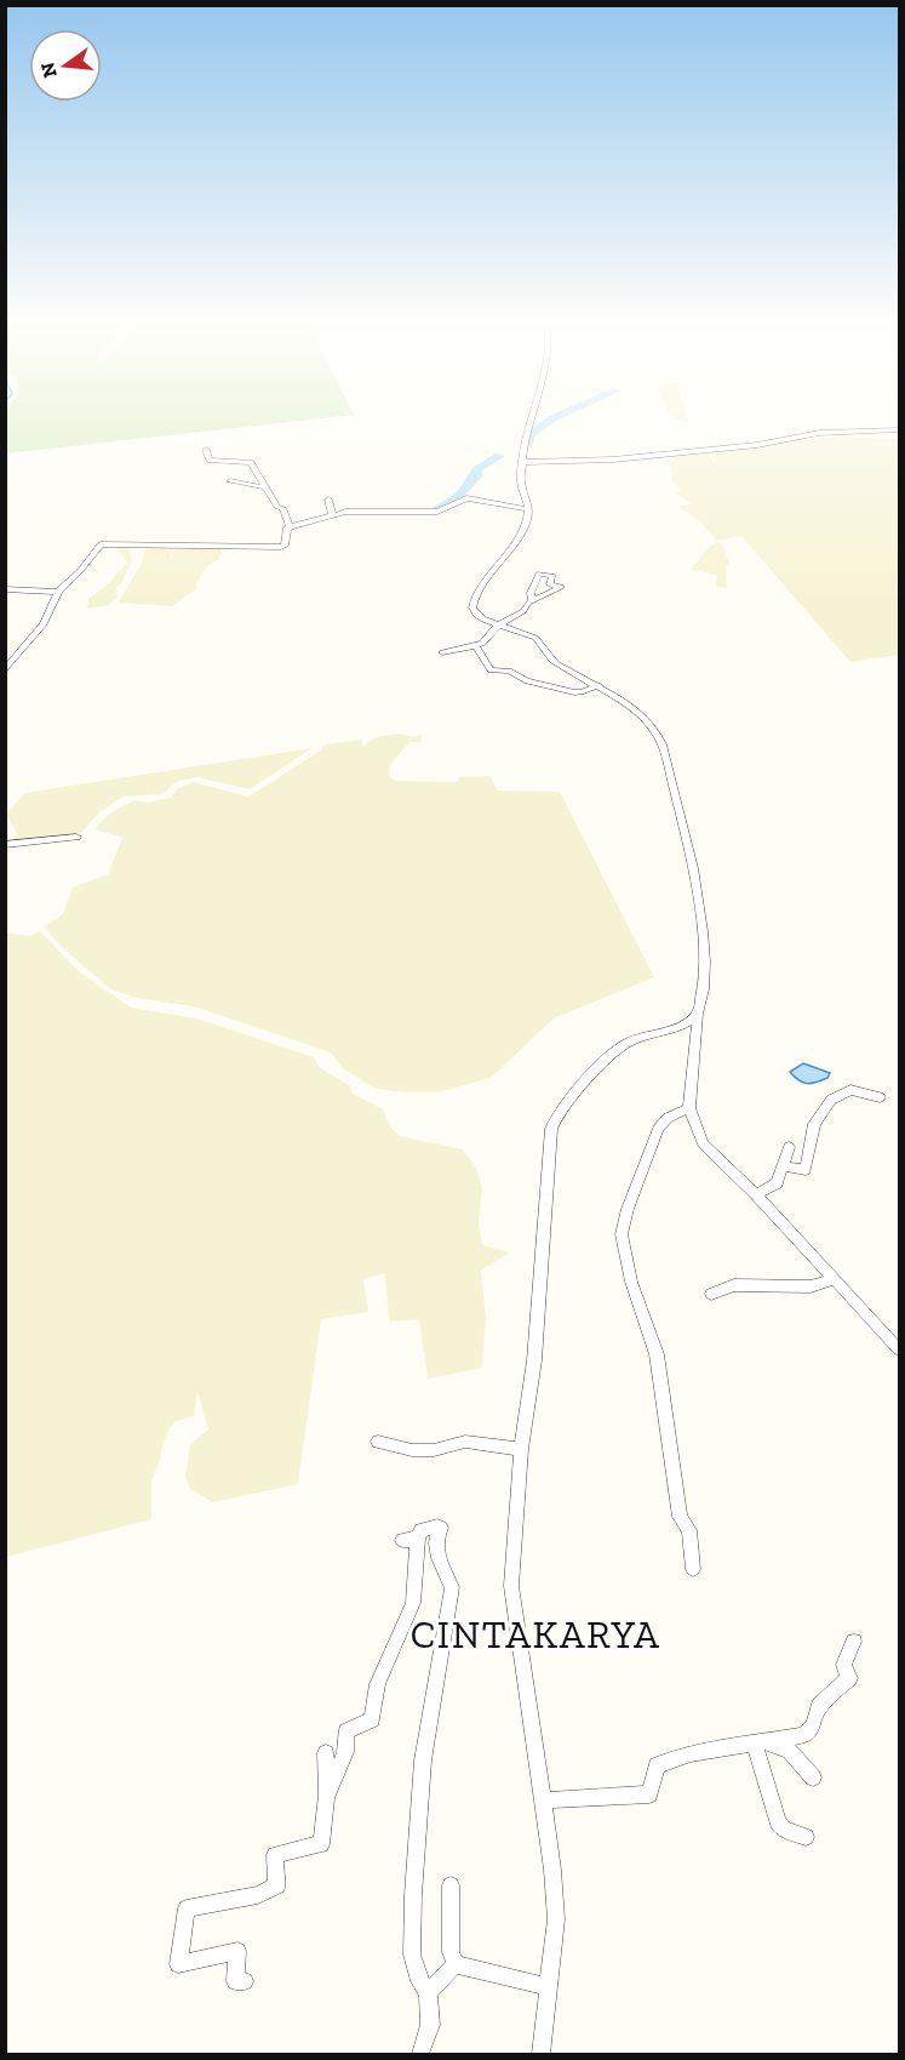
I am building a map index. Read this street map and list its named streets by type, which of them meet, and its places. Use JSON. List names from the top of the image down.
{
  "districts": ["CINTAKARYA"],
  "north": "left"
}
